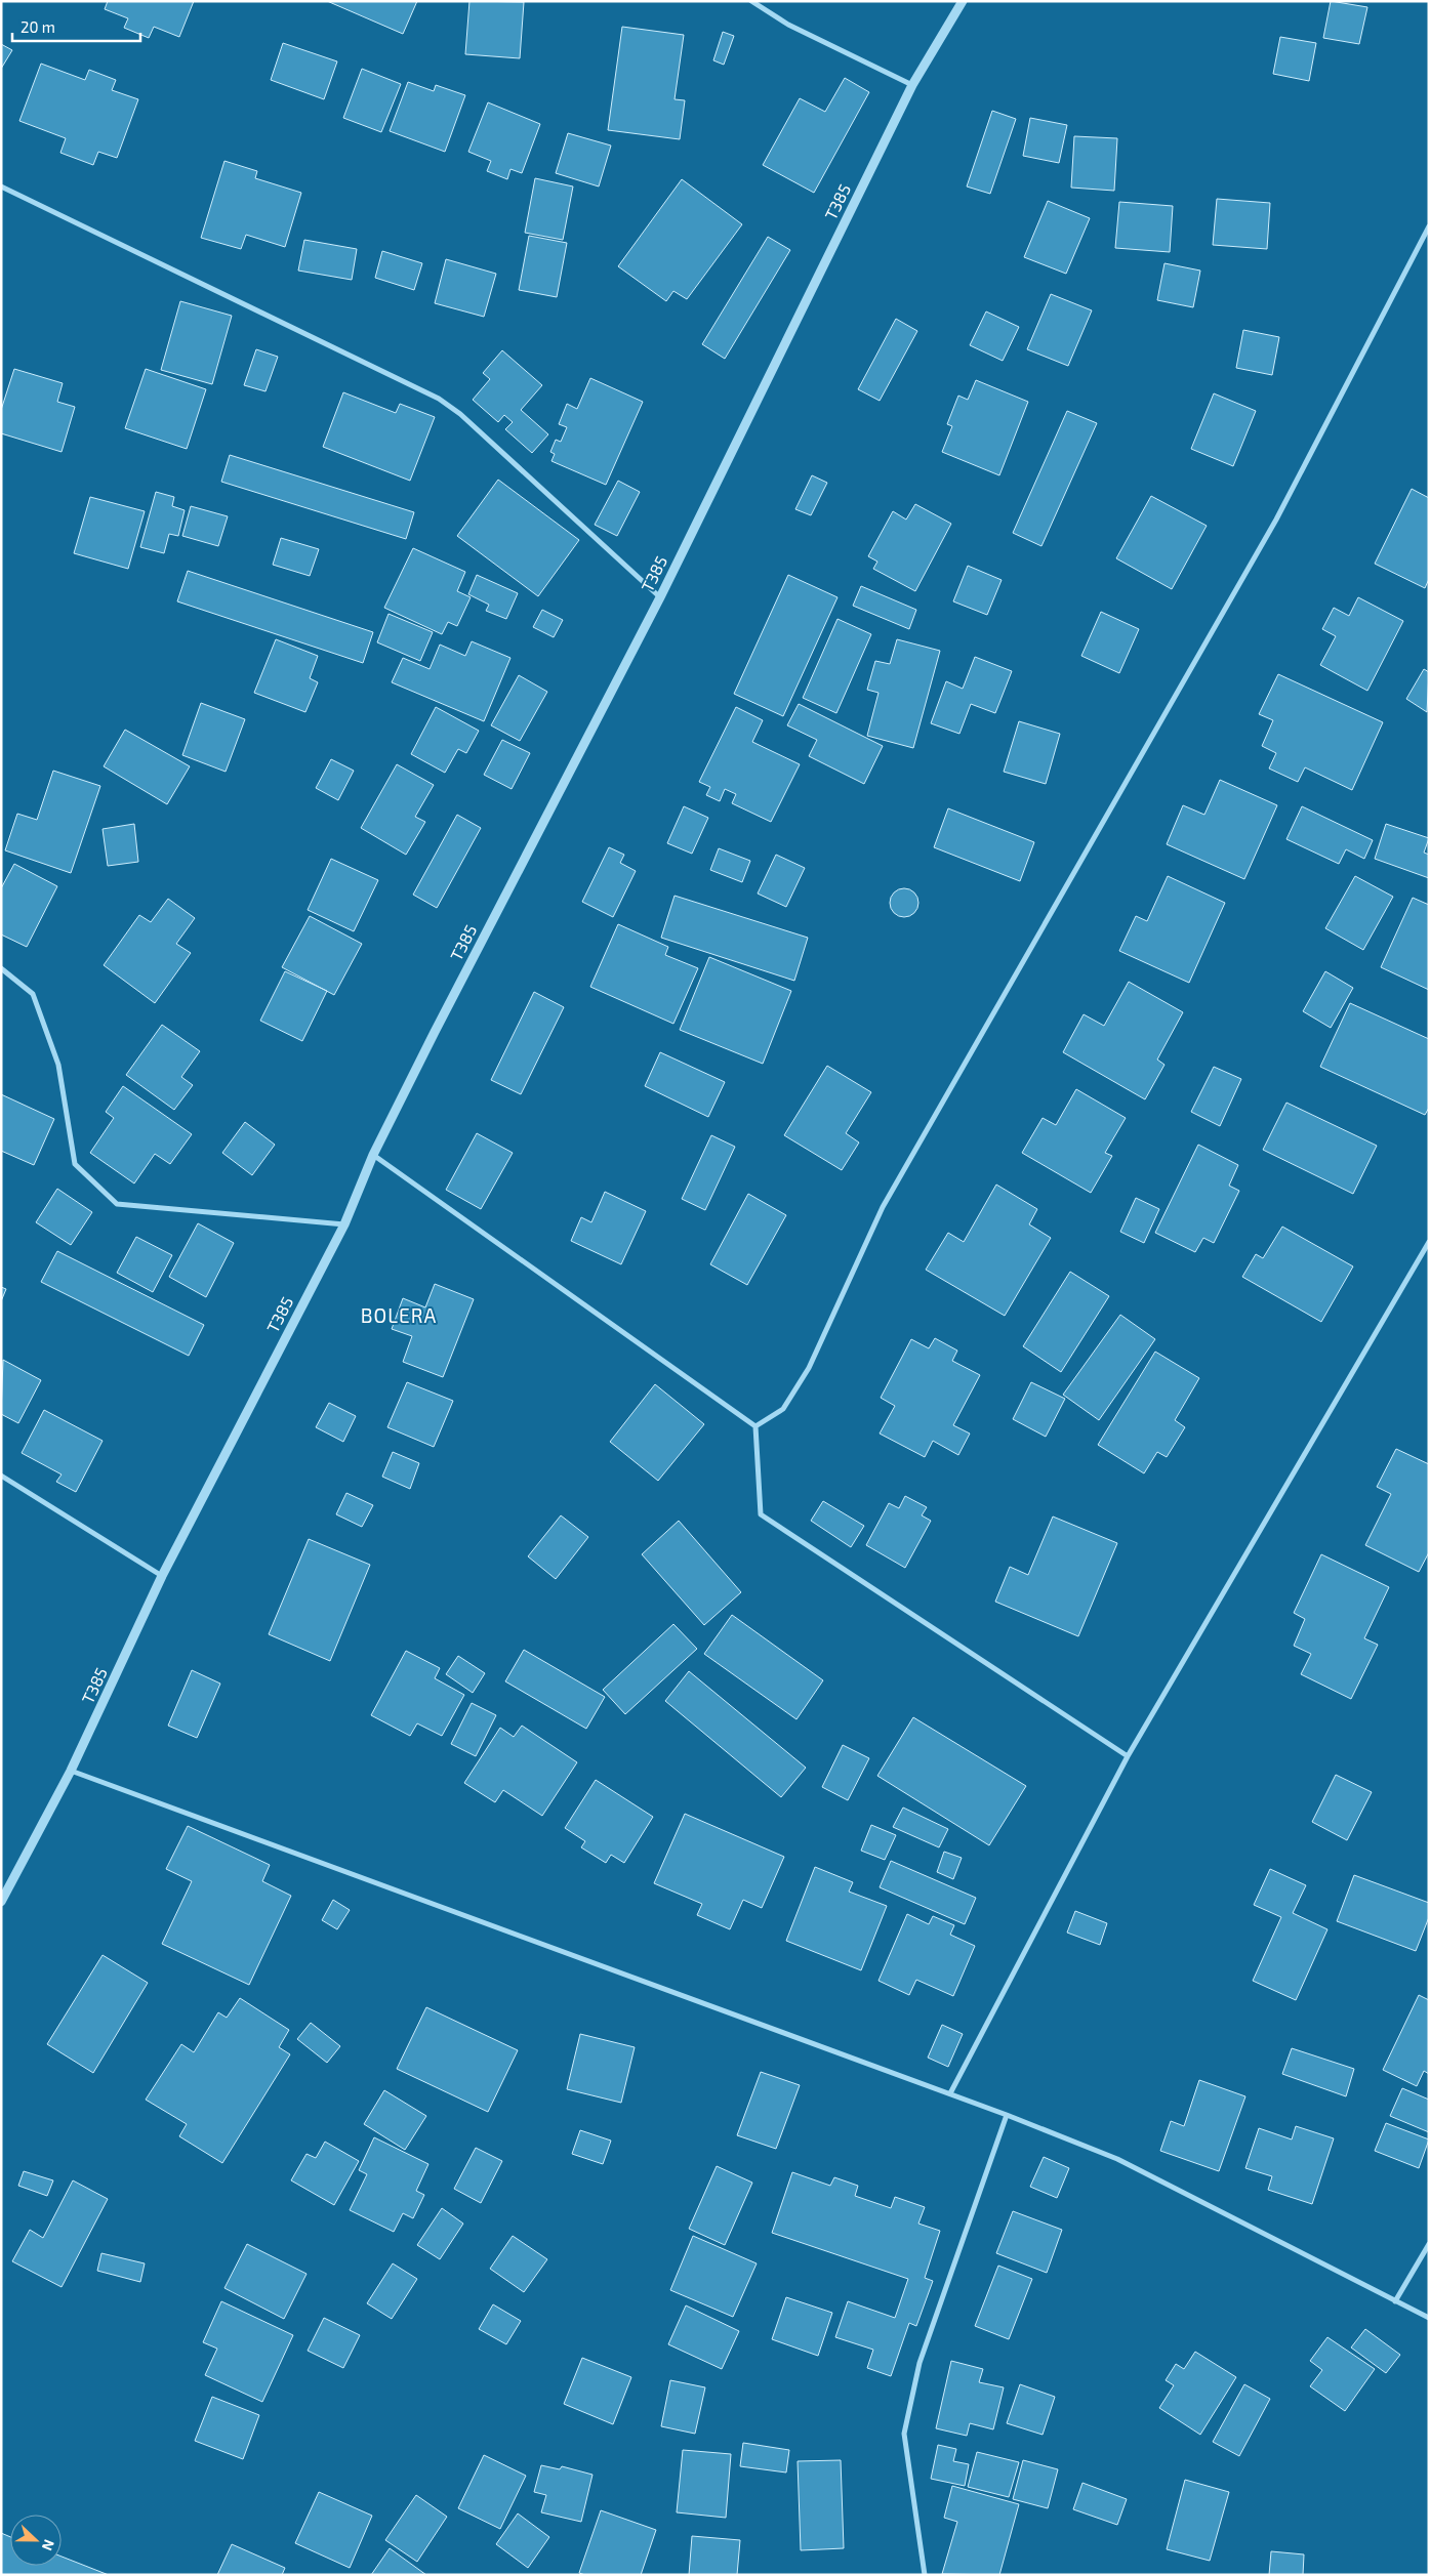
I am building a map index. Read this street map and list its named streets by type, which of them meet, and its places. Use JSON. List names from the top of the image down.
{
  "streets": {
    "street": ["T385"]
  },
  "districts": ["BOLERA"],
  "scale_bar": "20 m",
  "north": "right"
}
